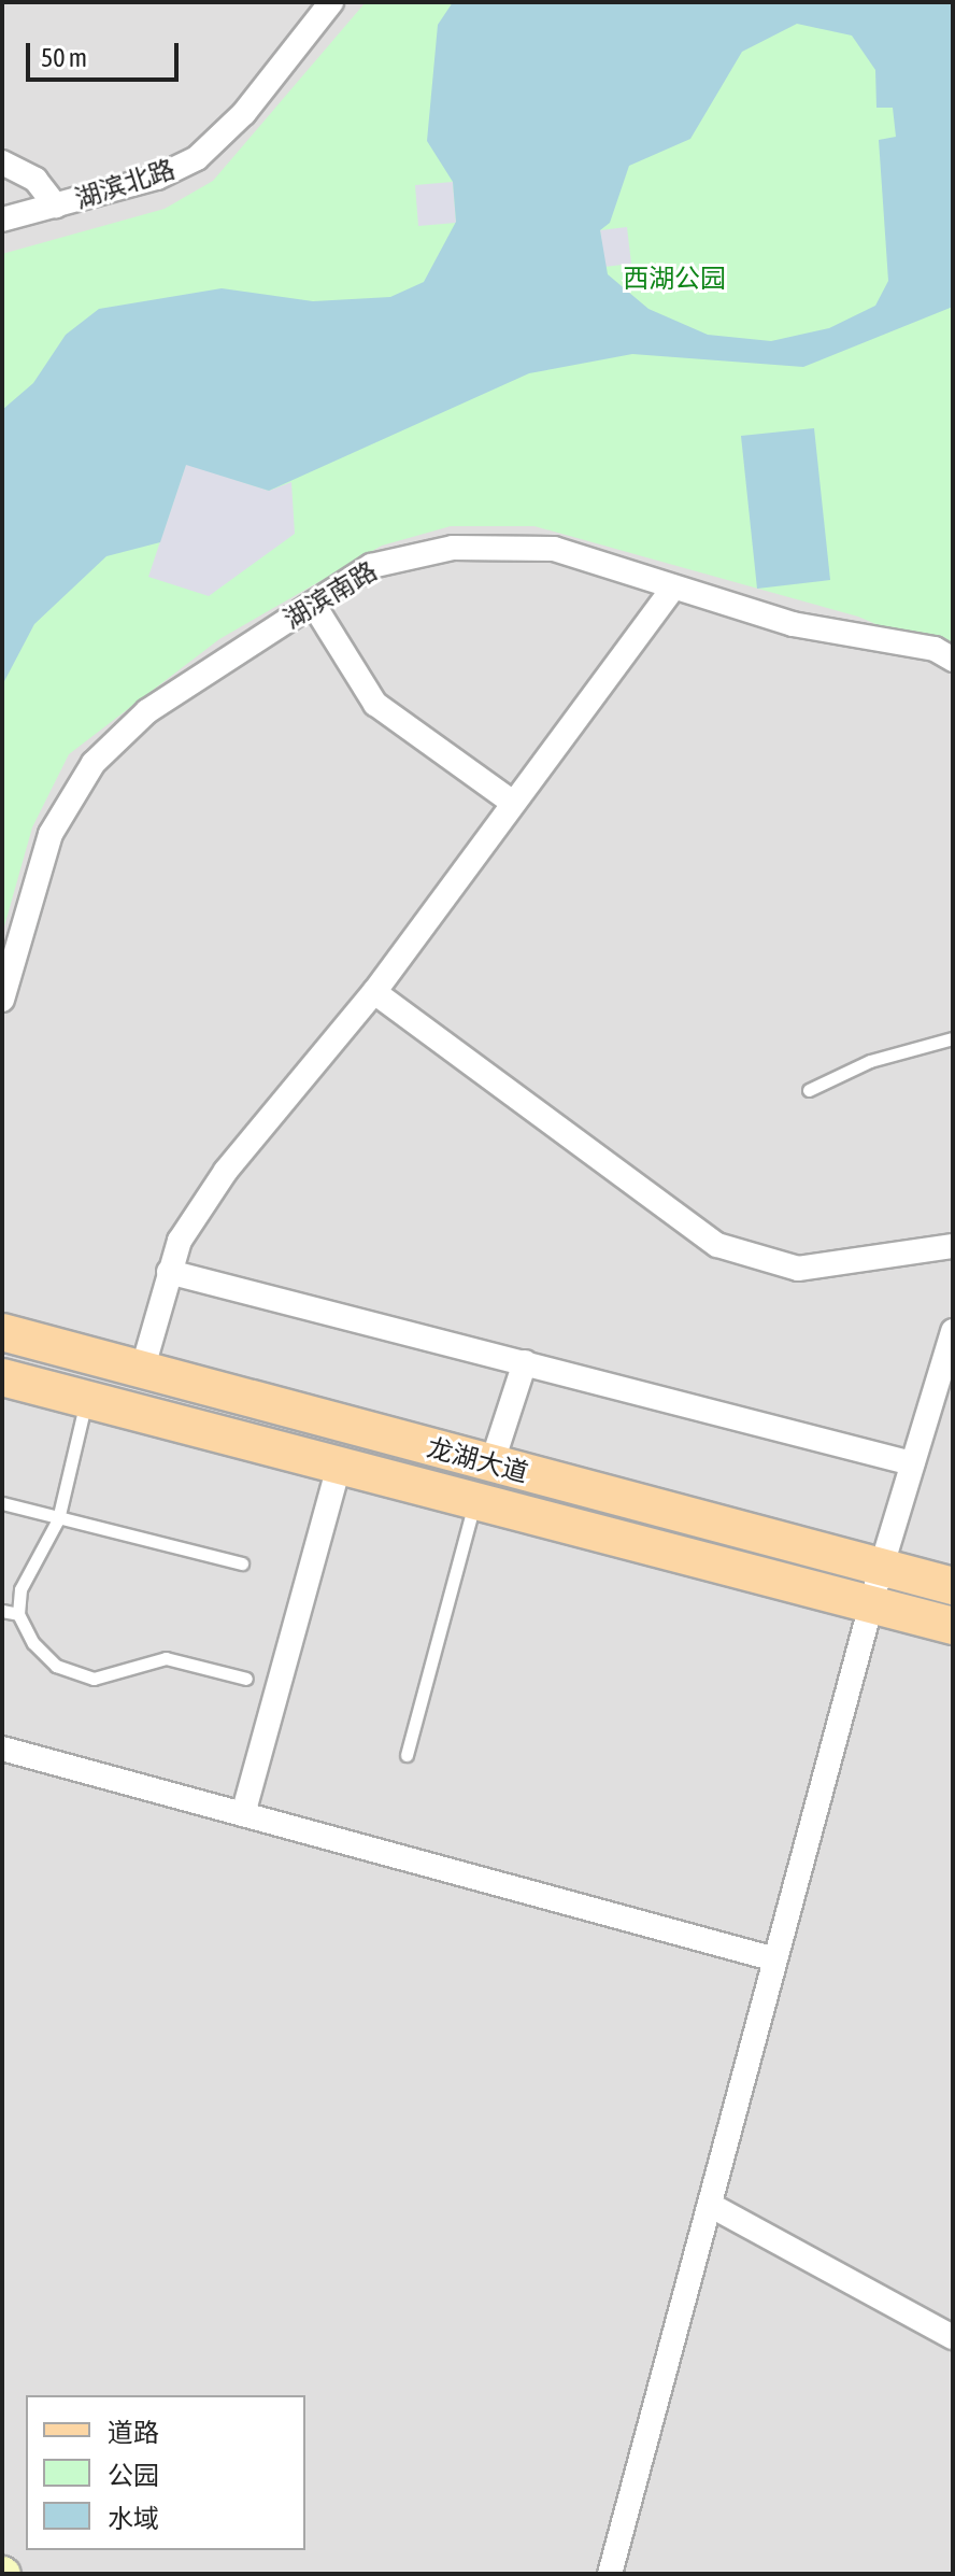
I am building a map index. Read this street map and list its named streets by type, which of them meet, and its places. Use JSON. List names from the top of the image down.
{
  "streets": {
    "main road": ["龙湖大道"],
    "street": ["湖滨北路", "湖滨南路"]
  },
  "parks": ["西湖公园"],
  "legend": ["道路", "公园", "水域"],
  "scale_bar": "50 m"
}
